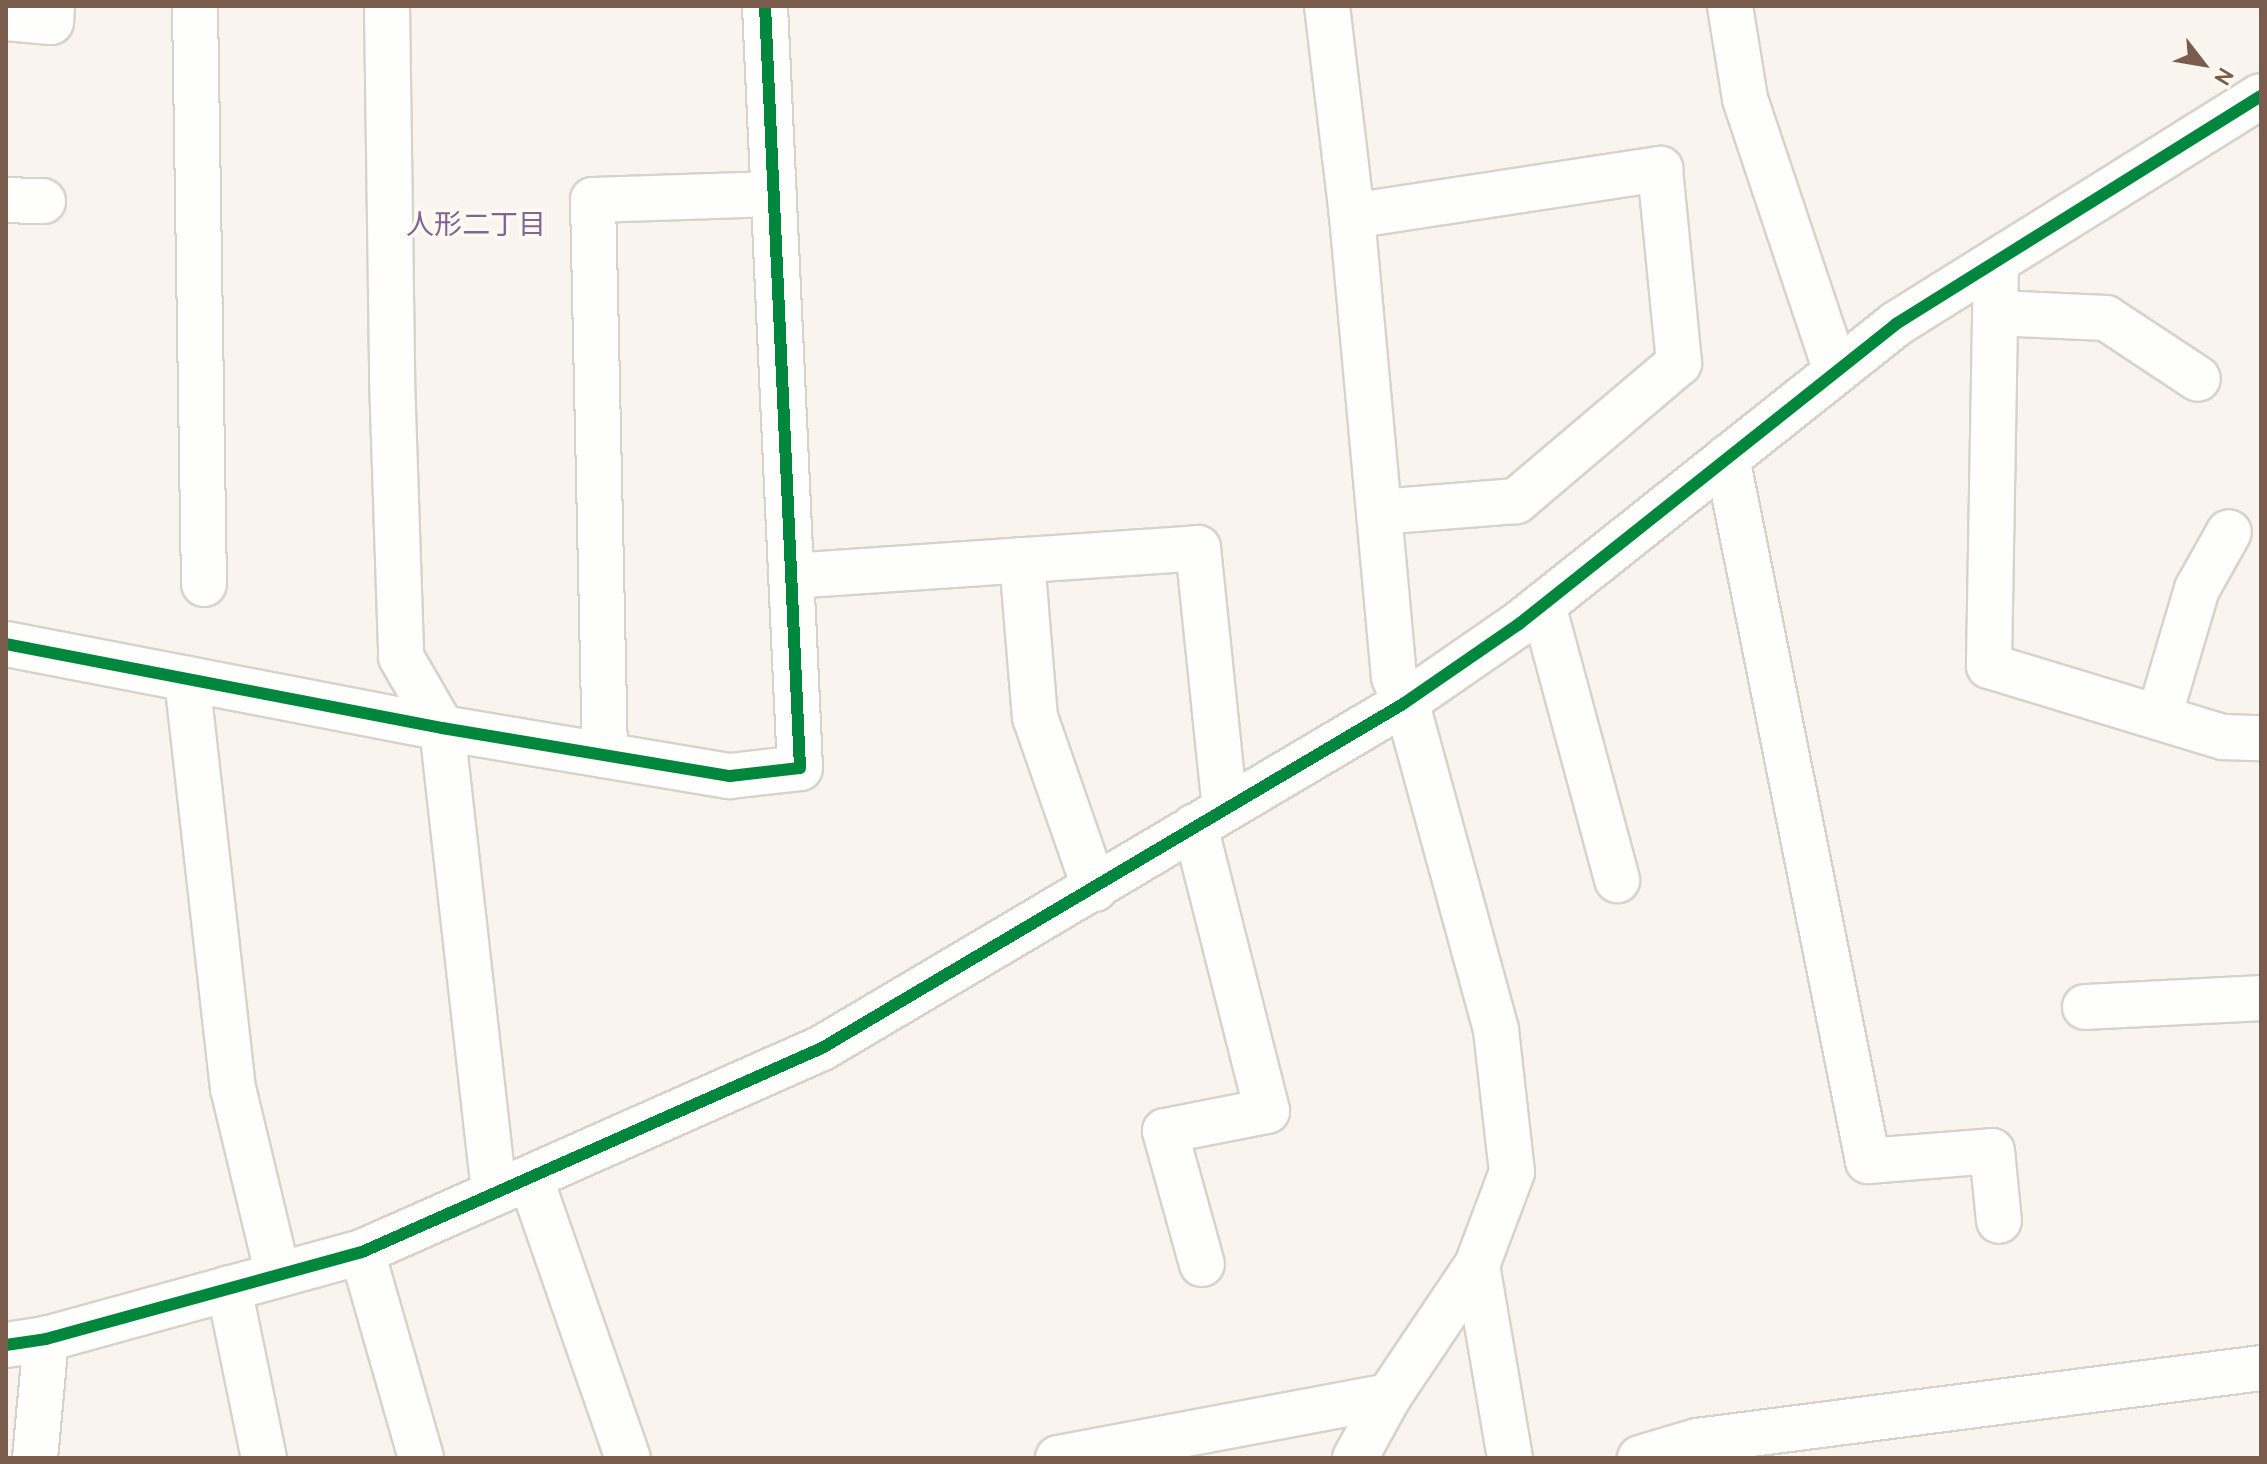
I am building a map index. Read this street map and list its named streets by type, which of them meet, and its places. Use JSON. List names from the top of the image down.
{
  "districts": ["人形二丁目"],
  "north": "bottom right"
}
